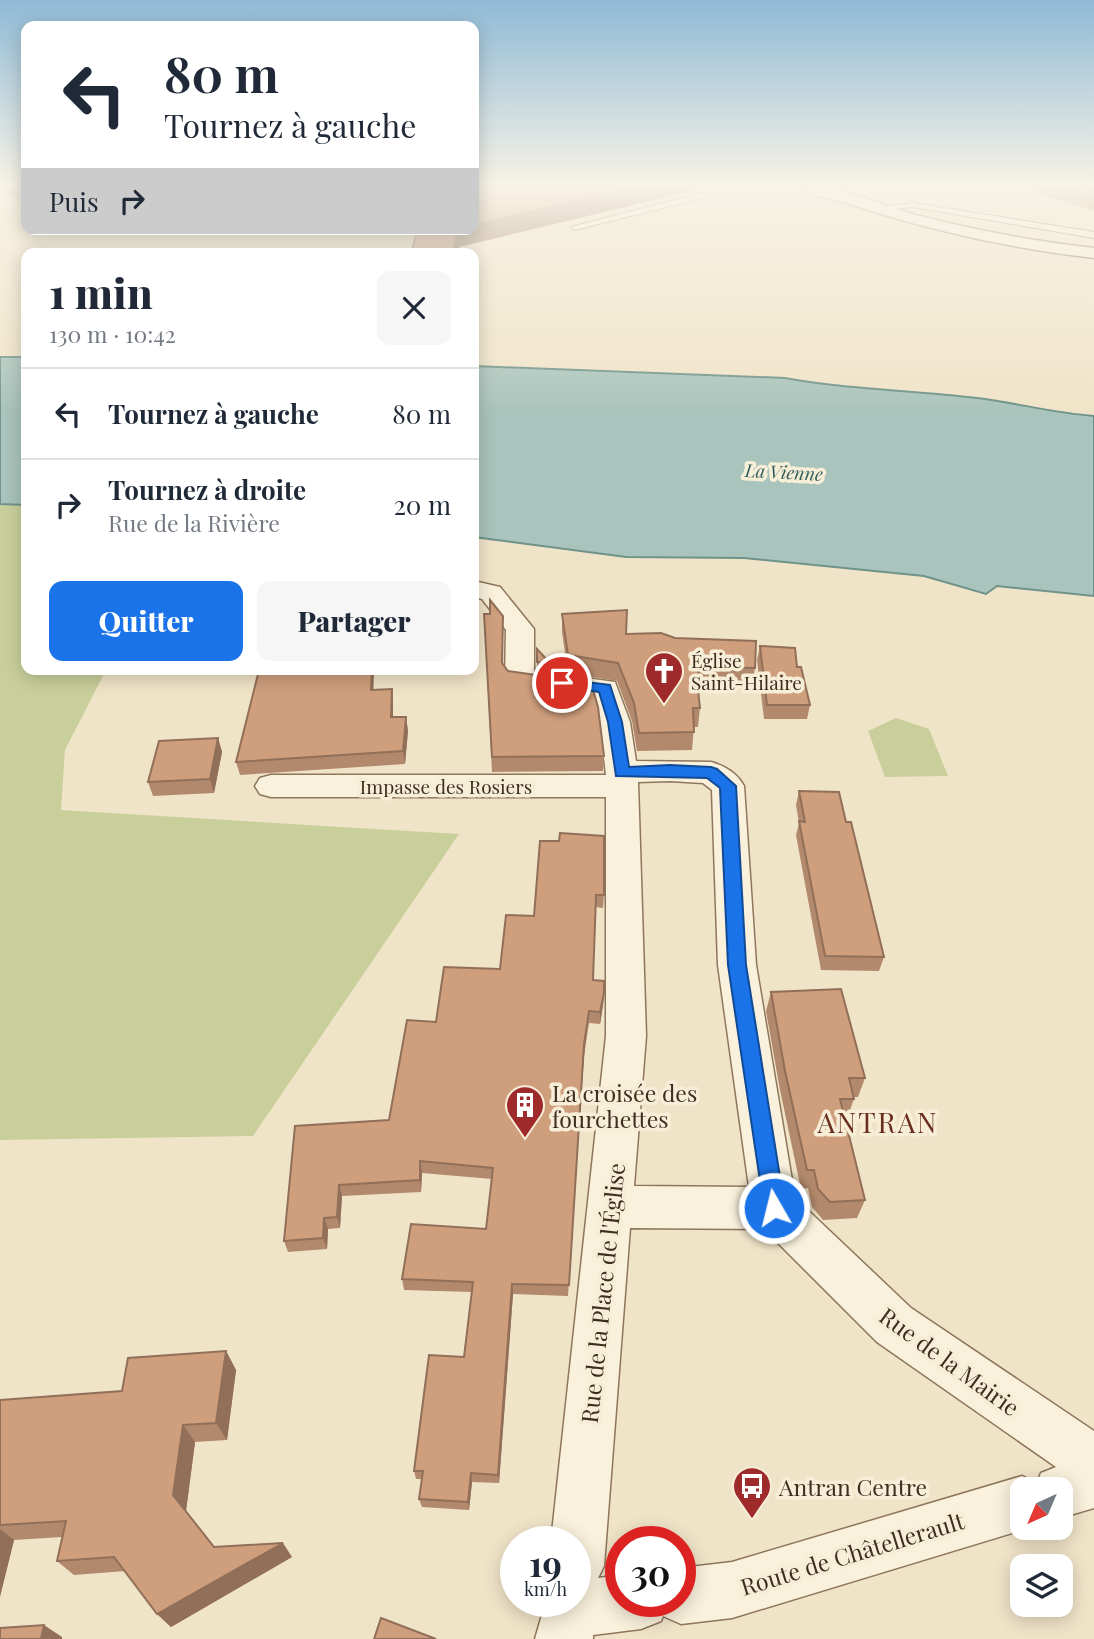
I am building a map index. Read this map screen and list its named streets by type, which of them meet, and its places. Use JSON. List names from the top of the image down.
{
  "streets": {
    "street": [
      "Impasse des Rosiers",
      "Rue de la Place de l'Église",
      "Rue de la Mairie",
      "Route de Châtellerault"
    ]
  },
  "crossings": [
    ["Impasse des Rosiers", "Rue de la Place de l'Église"]
  ],
  "districts": ["ANTRAN"],
  "water": ["La Vienne"],
  "places": {
    "church": ["Église Saint-Hilaire"],
    "building": ["La croisée des fourchettes"],
    "bus stop": ["Antran Centre"]
  },
  "north": "bottom left",
  "page": {
    "turn": ["80 m", "Tournez à gauche"],
    "then": "Puis",
    "heading": ["1 min", "130 m · 10:42"],
    "list": [
      {
        "name": "Tournez à gauche",
        "value": "80 m"
      },
      {
        "name": "Tournez à droite",
        "note": "Rue de la Rivière",
        "value": "20 m"
      }
    ],
    "buttons": ["Quitter", "Partager"],
    "speed": "19 km/h",
    "limit": "30"
  }
}
